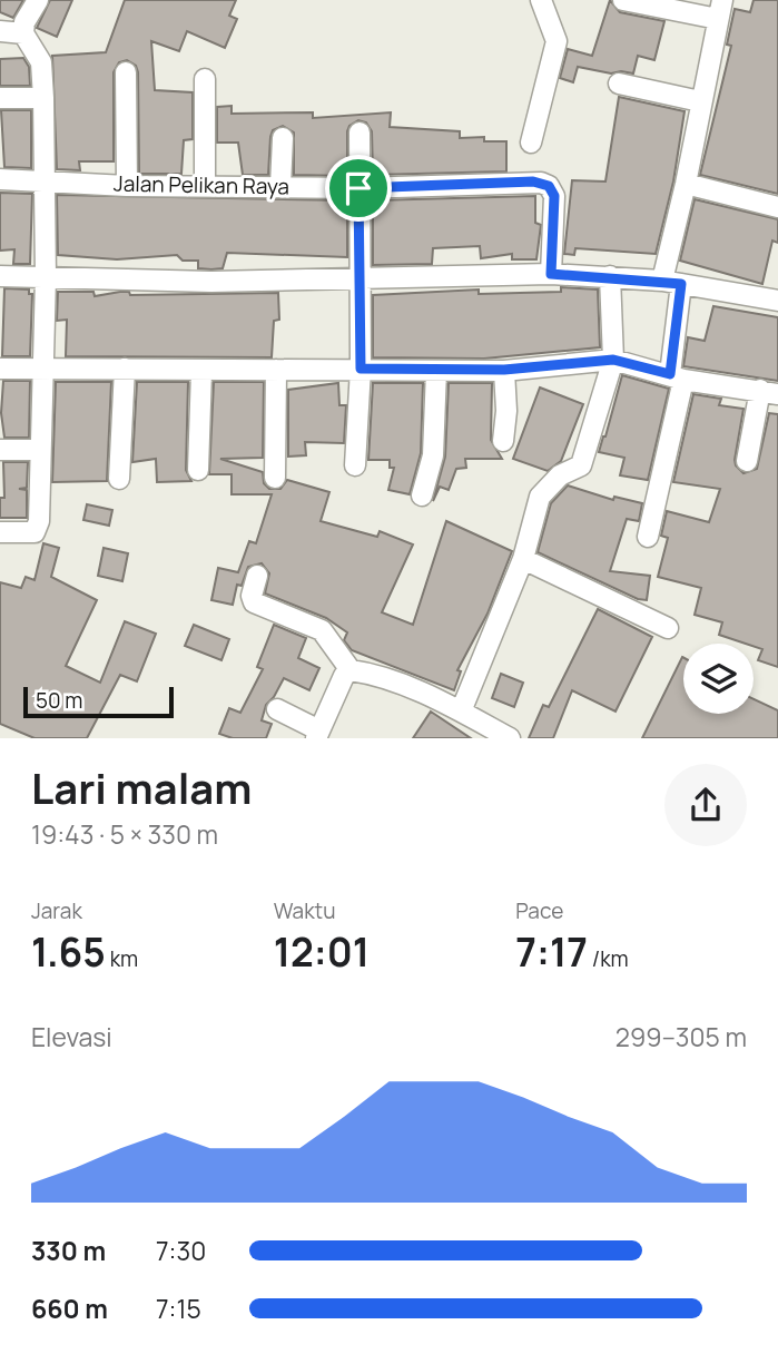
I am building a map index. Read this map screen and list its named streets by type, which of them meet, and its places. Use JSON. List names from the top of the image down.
{
  "streets": {
    "street": ["Jalan Pelikan Raya"]
  },
  "scale_bar": "50 m",
  "page": {
    "scale": "50 m",
    "heading": ["Lari malam", "19:43 · 5 × 330 m"],
    "stats": [
      ["Jarak", "1.65 km"],
      ["Waktu", "12:01"],
      ["Pace", "7:17 /km"]
    ],
    "chart": ["Elevasi", "299–305 m"],
    "list": [
      {
        "name": "330 m",
        "note": "7:30"
      },
      {
        "name": "660 m",
        "note": "7:15"
      }
    ]
  }
}
